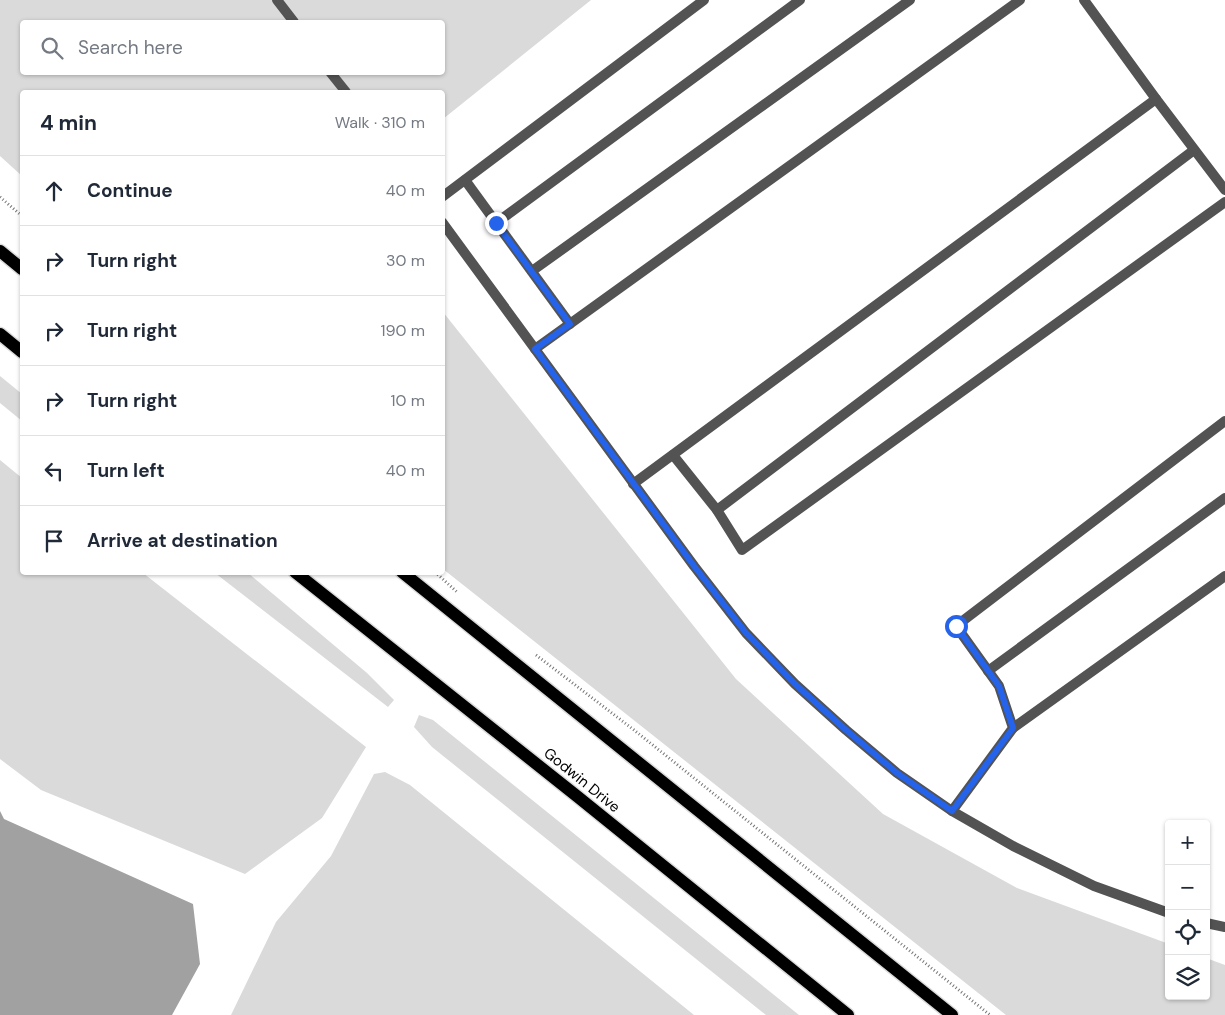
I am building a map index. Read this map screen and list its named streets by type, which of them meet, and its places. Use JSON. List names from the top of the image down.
{
  "streets": {
    "main road": ["Godwin Drive"]
  },
  "page": {
    "search": "Search here",
    "heading": ["4 min", "Walk · 310 m"],
    "list": [
      ["Continue", "40 m"],
      ["Turn right", "30 m"],
      ["Turn right", "190 m"],
      ["Turn right", "10 m"],
      ["Turn left", "40 m"],
      "Arrive at destination"
    ],
    "map_buttons": ["+", "−"]
  }
}
